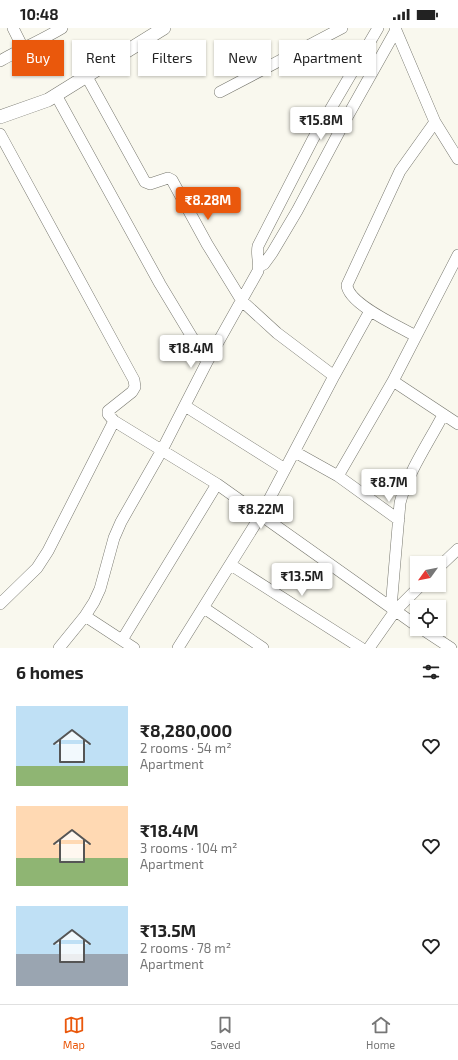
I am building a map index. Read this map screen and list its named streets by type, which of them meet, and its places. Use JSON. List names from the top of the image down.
{
  "north": "bottom left",
  "page": {
    "status": "10:48",
    "chip": [
      "Buy",
      "Rent",
      "Filters",
      "New",
      "Apartment"
    ],
    "price": [
      "₹15.8M",
      "₹8.28M",
      "₹18.4M",
      "₹8.7M",
      "₹8.22M",
      "₹13.5M"
    ],
    "heading": "6 homes",
    "list": [
      {
        "name": "₹8,280,000",
        "note": "2 rooms · 54 m² · Apartment"
      },
      {
        "name": "₹18.4M",
        "note": "3 rooms · 104 m² · Apartment"
      },
      {
        "name": "₹13.5M",
        "note": "2 rooms · 78 m² · Apartment"
      }
    ],
    "tabs": ["Map", "Saved", "Home"]
  }
}
